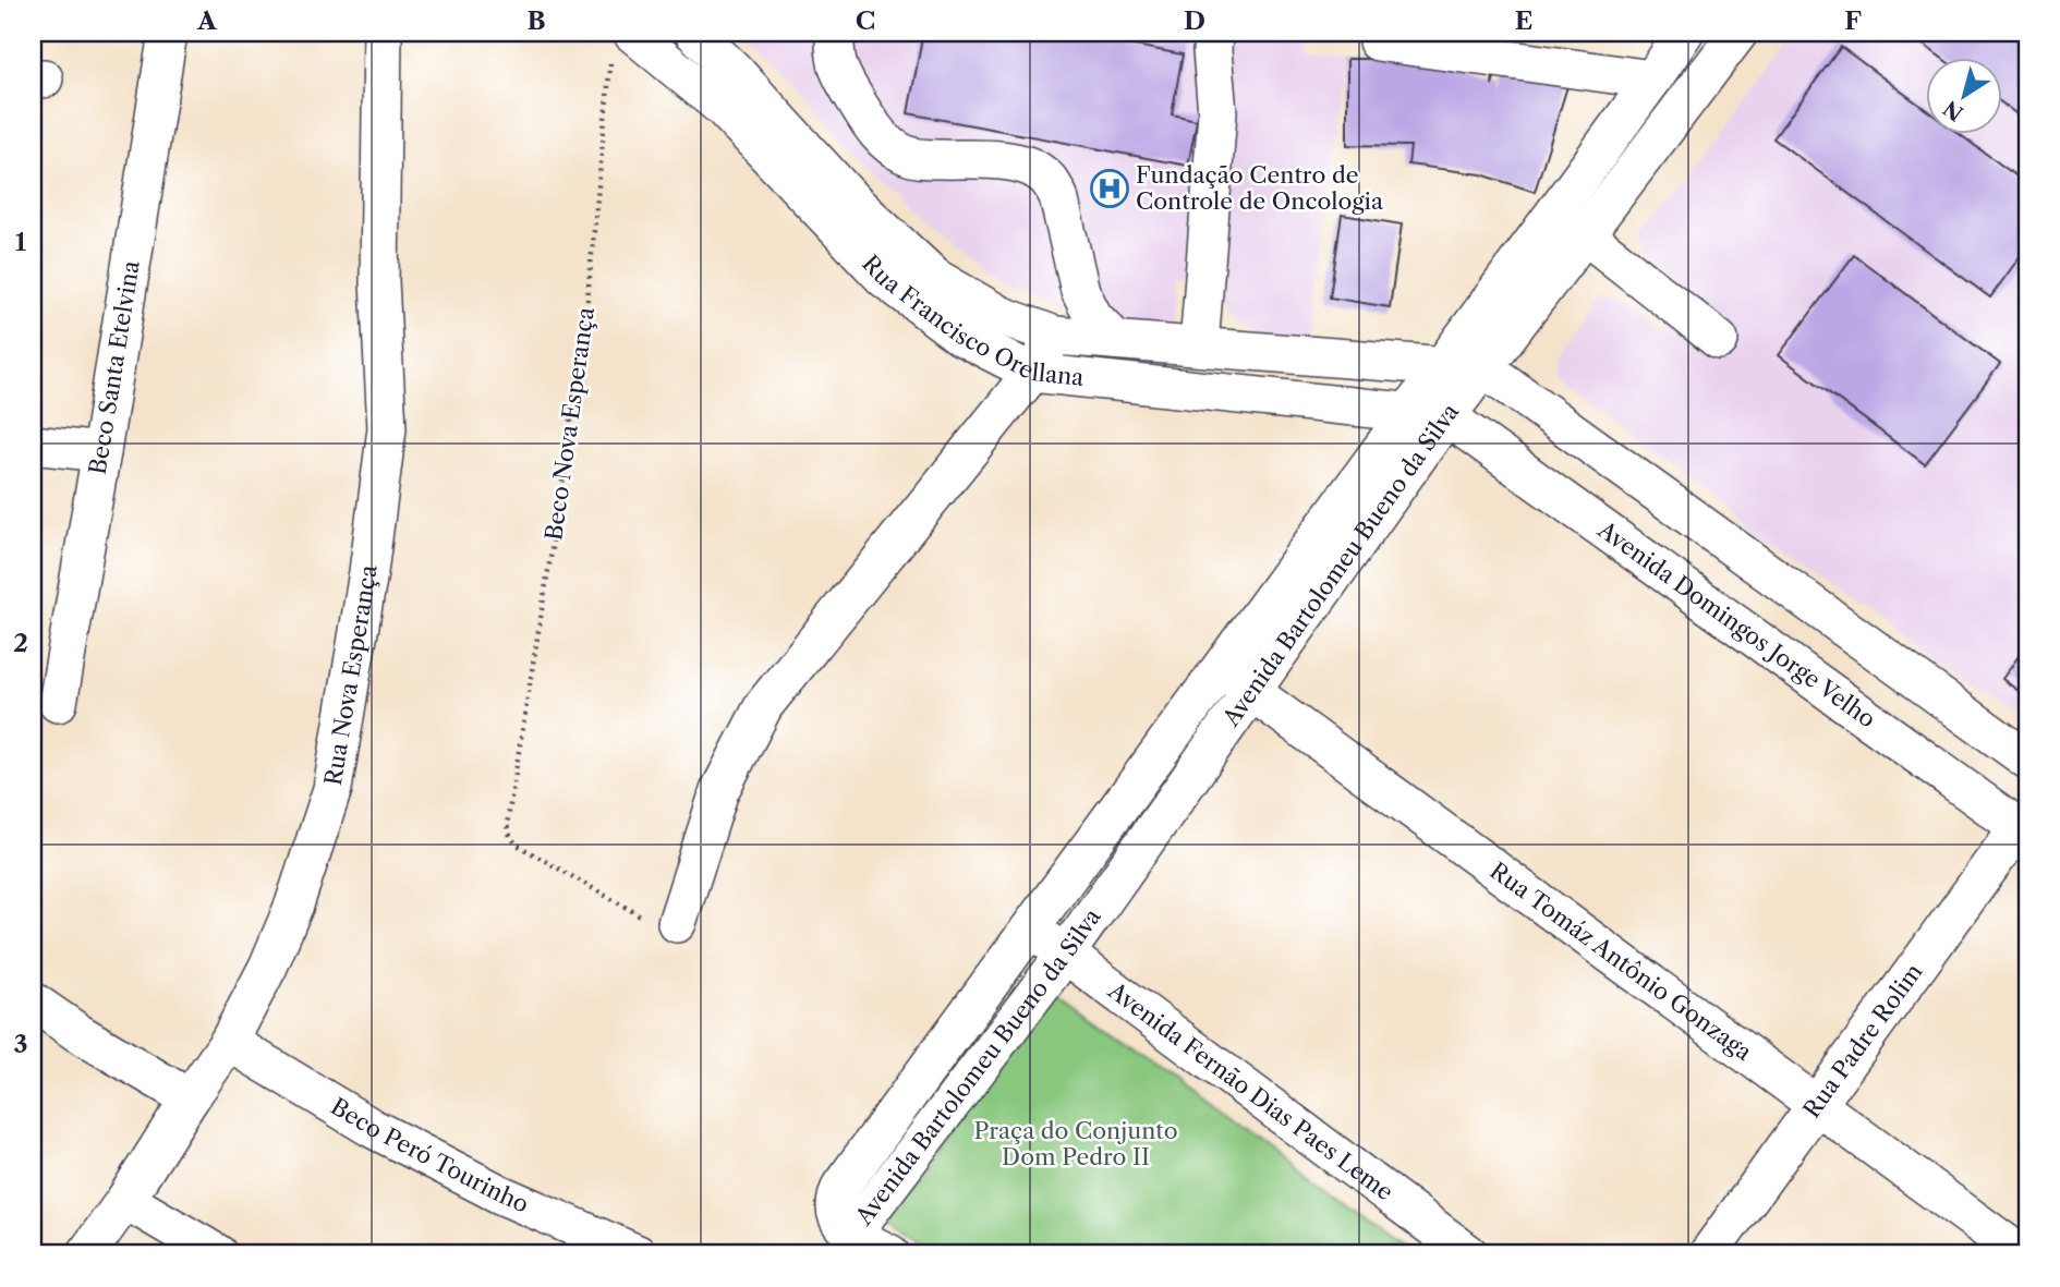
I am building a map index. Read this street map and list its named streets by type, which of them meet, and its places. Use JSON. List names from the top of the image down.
{
  "streets": {
    "street": [
      "Rua Francisco Orellana",
      "Beco Santa Etelvina",
      "Avenida Bartolomeu Bueno da Silva",
      "Avenida Domingos Jorge Velho",
      "Rua Nova Esperança",
      "Rua Tomáz Antônio Gonzaga",
      "Rua Padre Rolim",
      "Avenida Fernão Dias Paes Leme",
      "Beco Peró Tourinho"
    ],
    "path": ["Beco Nova Esperança"]
  },
  "crossings": [
    ["Rua Francisco Orellana", "Avenida Bartolomeu Bueno da Silva"],
    ["Rua Francisco Orellana", "Avenida Domingos Jorge Velho"],
    ["Avenida Bartolomeu Bueno da Silva", "Avenida Domingos Jorge Velho"],
    ["Avenida Bartolomeu Bueno da Silva", "Rua Tomáz Antônio Gonzaga"],
    ["Avenida Bartolomeu Bueno da Silva", "Avenida Fernão Dias Paes Leme"],
    ["Avenida Domingos Jorge Velho", "Rua Padre Rolim"],
    ["Rua Nova Esperança", "Beco Peró Tourinho"],
    ["Rua Tomáz Antônio Gonzaga", "Rua Padre Rolim"]
  ],
  "parks": ["Praça do Conjunto Dom Pedro II"],
  "places": {
    "hospital": ["Fundação Centro de Controle de Oncologia"]
  },
  "north": "bottom left",
  "grid": {
    "columns": [
      "A",
      "B",
      "C",
      "D",
      "E",
      "F"
    ],
    "rows": ["1", "2", "3"]
  }
}
